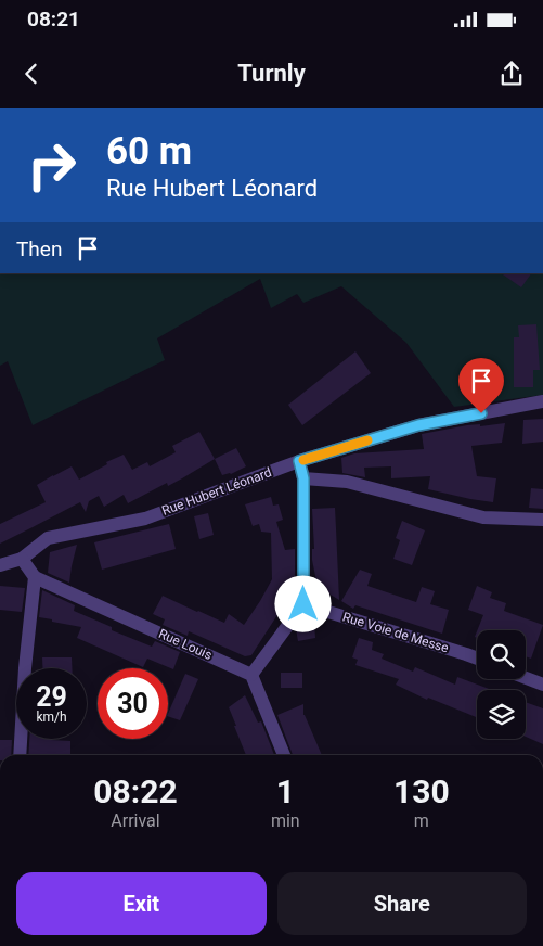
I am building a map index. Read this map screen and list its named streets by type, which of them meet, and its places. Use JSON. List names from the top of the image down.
{
  "streets": {
    "street": ["Rue Hubert Léonard", "Rue Voie de Messe", "Rue Louis"]
  },
  "page": {
    "status": "08:21",
    "header": "Turnly",
    "turn": ["60 m", "Rue Hubert Léonard"],
    "then": "Then",
    "speed": "29 km/h",
    "limit": "30",
    "eta": [
      "08:22",
      "Arrival",
      "1",
      "min",
      "130",
      "m"
    ],
    "buttons": ["Exit", "Share"]
  }
}
